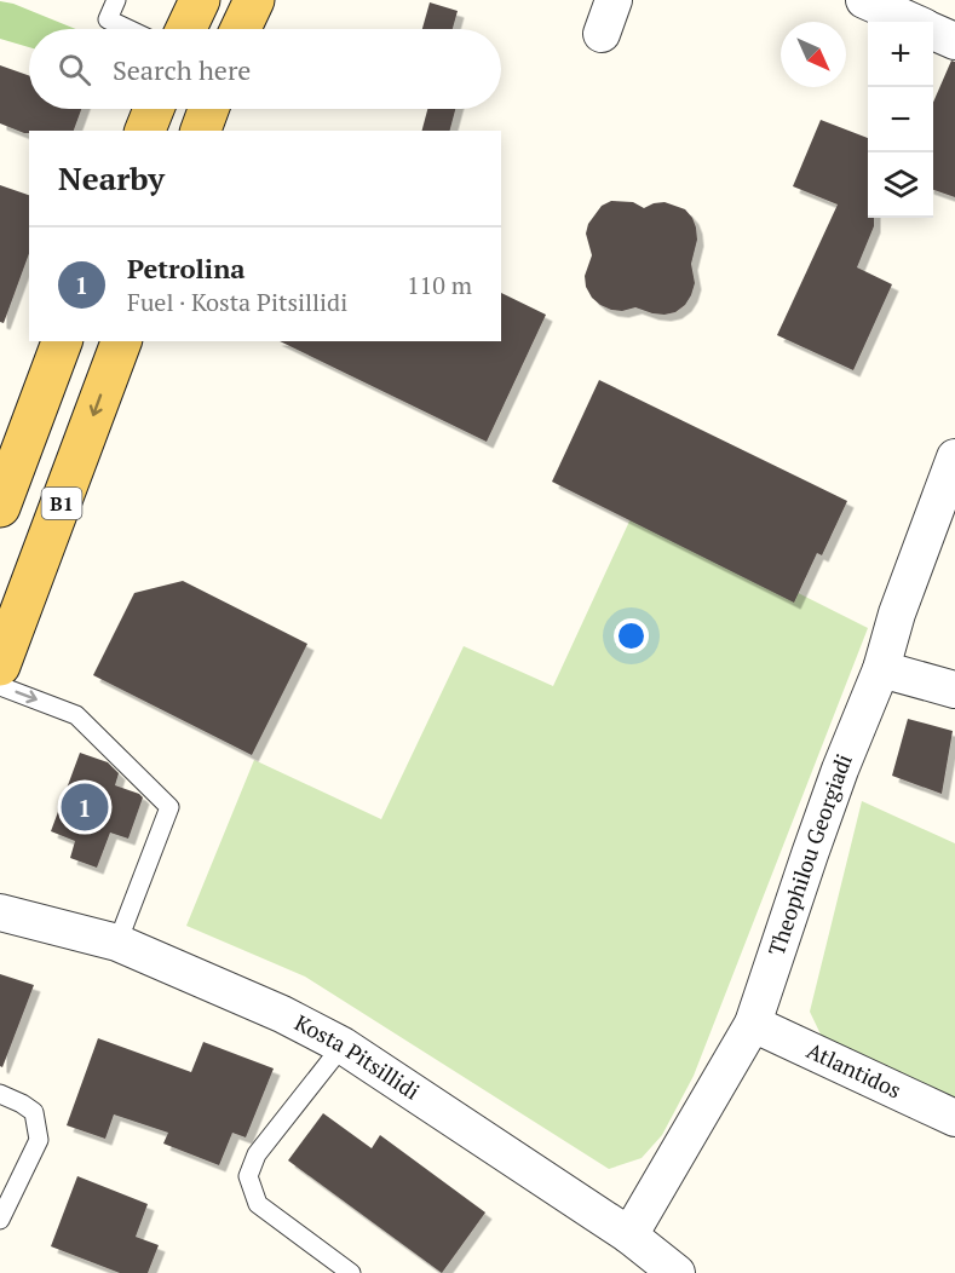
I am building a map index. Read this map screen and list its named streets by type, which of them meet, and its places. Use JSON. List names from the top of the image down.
{
  "streets": {
    "main road": ["B1"],
    "street": ["Theophilou Georgiadi", "Kosta Pitsillidi", "Atlantidos"]
  },
  "crossings": [
    ["Theophilou Georgiadi", "Kosta Pitsillidi"],
    ["Theophilou Georgiadi", "Atlantidos"]
  ],
  "north": "bottom right",
  "page": {
    "map_buttons": ["+", "−"],
    "search": "Search here",
    "heading": "Nearby",
    "list": [
      {
        "mark": "1",
        "name": "Petrolina",
        "note": "Fuel · Kosta Pitsillidi",
        "value": "110 m"
      }
    ],
    "pins": "1"
  }
}
